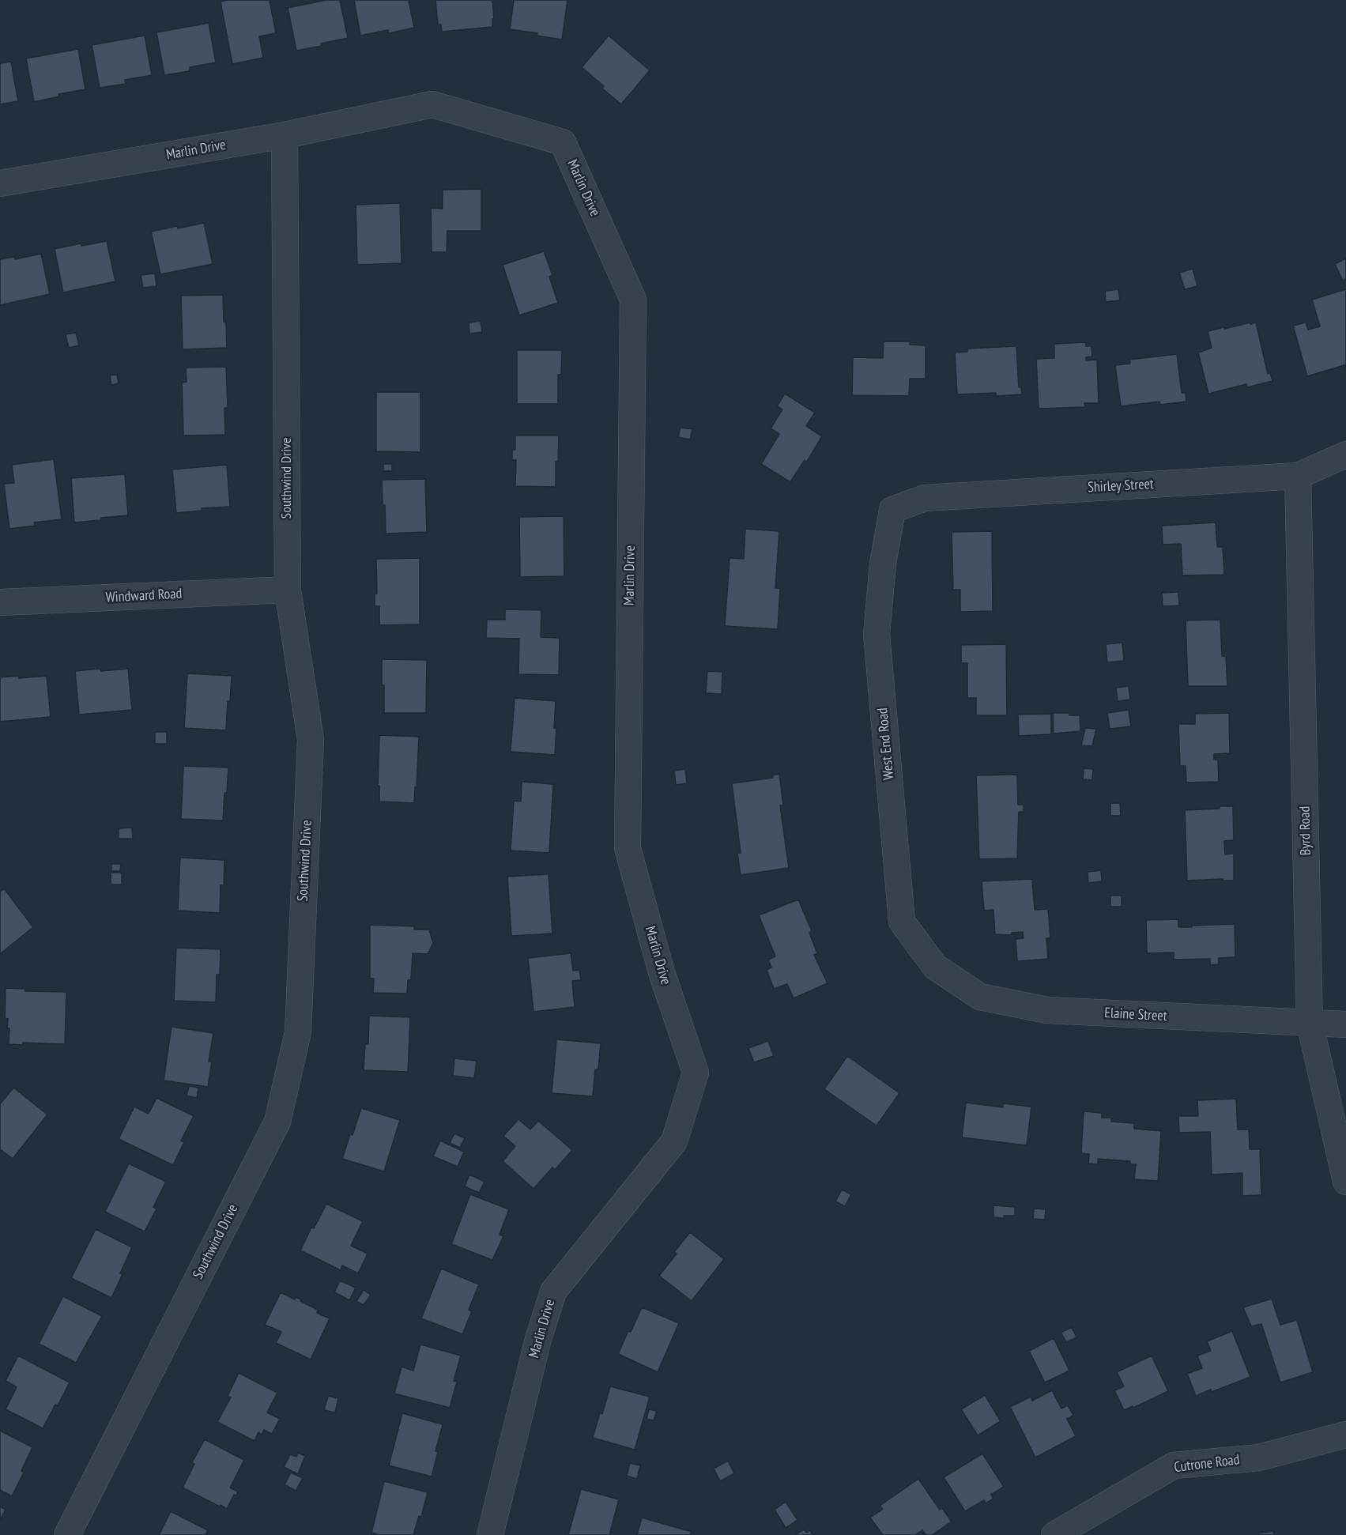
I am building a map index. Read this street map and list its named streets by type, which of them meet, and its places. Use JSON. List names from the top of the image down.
{
  "streets": {
    "street": [
      "Marlin Drive",
      "Southwind Drive",
      "Shirley Street",
      "Windward Road",
      "West End Road",
      "Byrd Road",
      "Elaine Street",
      "Cutrone Road"
    ]
  },
  "crossings": [
    ["Marlin Drive", "Southwind Drive"],
    ["Southwind Drive", "Windward Road"],
    ["Shirley Street", "West End Road"],
    ["Shirley Street", "Byrd Road"],
    ["West End Road", "Elaine Street"],
    ["Byrd Road", "Elaine Street"]
  ]
}
